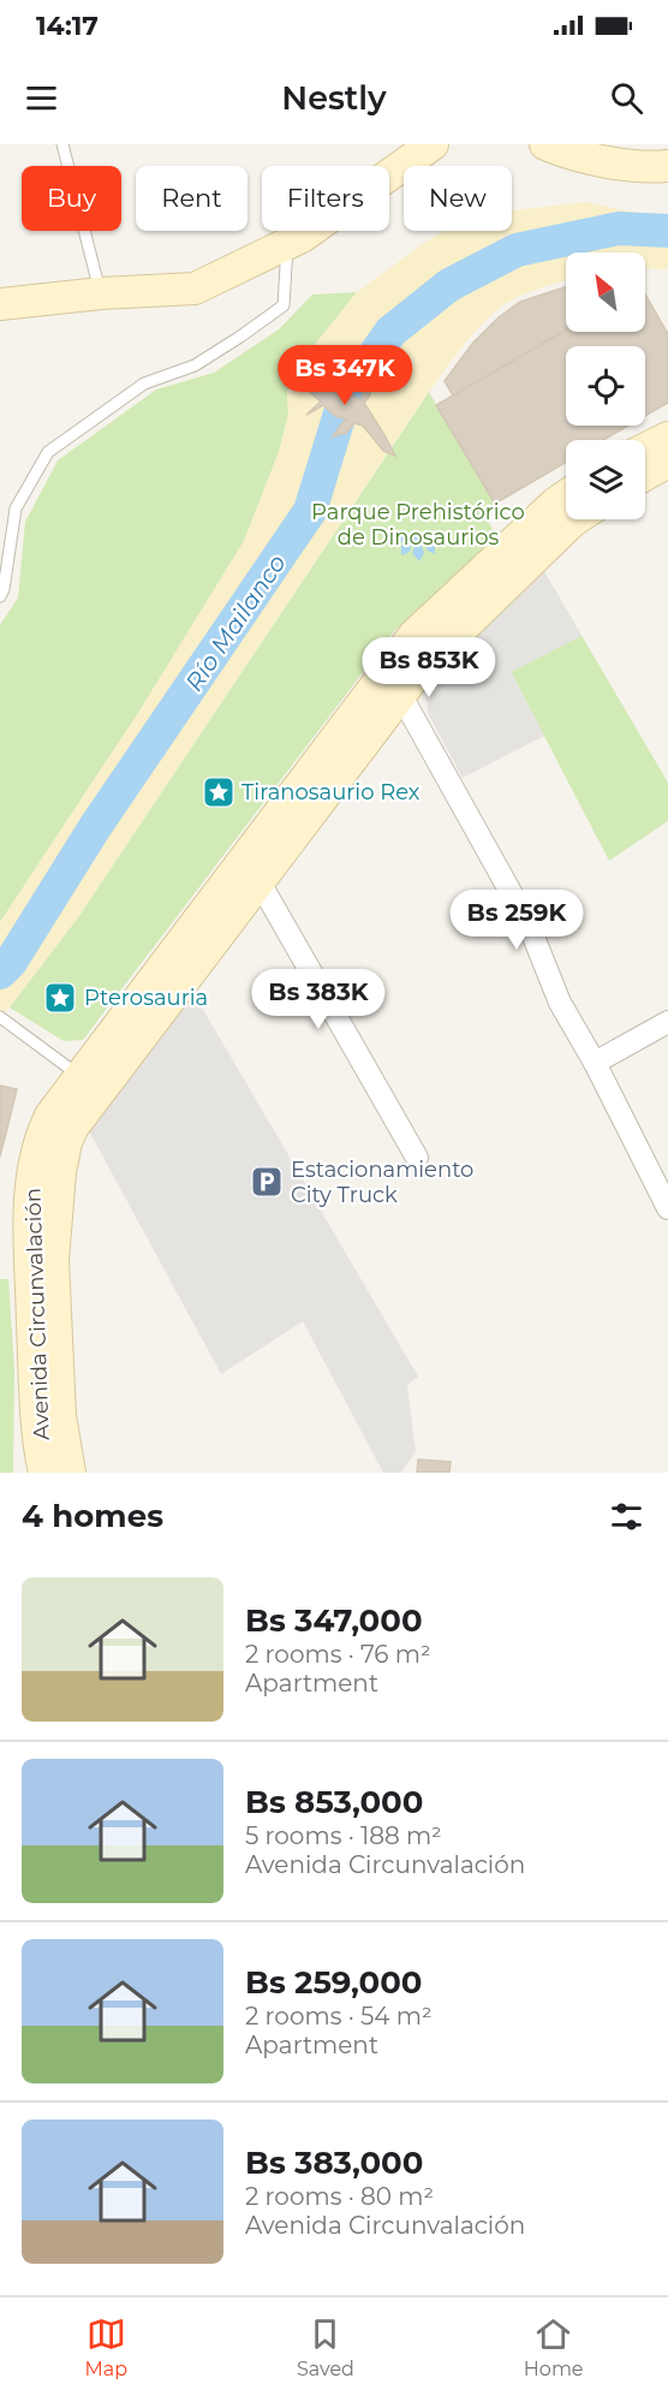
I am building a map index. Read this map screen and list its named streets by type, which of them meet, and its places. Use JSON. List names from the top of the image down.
{
  "streets": {
    "main road": ["Avenida Circunvalación"]
  },
  "water": ["Río Mailanco"],
  "parks": ["Parque Prehistórico de Dinosaurios"],
  "places": {
    "place": ["Tiranosaurio Rex", "Pterosauria"],
    "parking": ["Estacionamiento City Truck"]
  },
  "north": "top left",
  "page": {
    "status": "14:17",
    "header": "Nestly",
    "chip": [
      "Buy",
      "Rent",
      "Filters",
      "New"
    ],
    "price": [
      "Bs 347K",
      "Bs 853K",
      "Bs 259K",
      "Bs 383K"
    ],
    "heading": "4 homes",
    "list": [
      {
        "name": "Bs 347,000",
        "note": "2 rooms · 76 m² · Apartment"
      },
      {
        "name": "Bs 853,000",
        "note": "5 rooms · 188 m² · Avenida Circunvalación"
      },
      {
        "name": "Bs 259,000",
        "note": "2 rooms · 54 m² · Apartment"
      },
      {
        "name": "Bs 383,000",
        "note": "2 rooms · 80 m² · Avenida Circunvalación"
      }
    ],
    "tabs": ["Map", "Saved", "Home"]
  }
}
